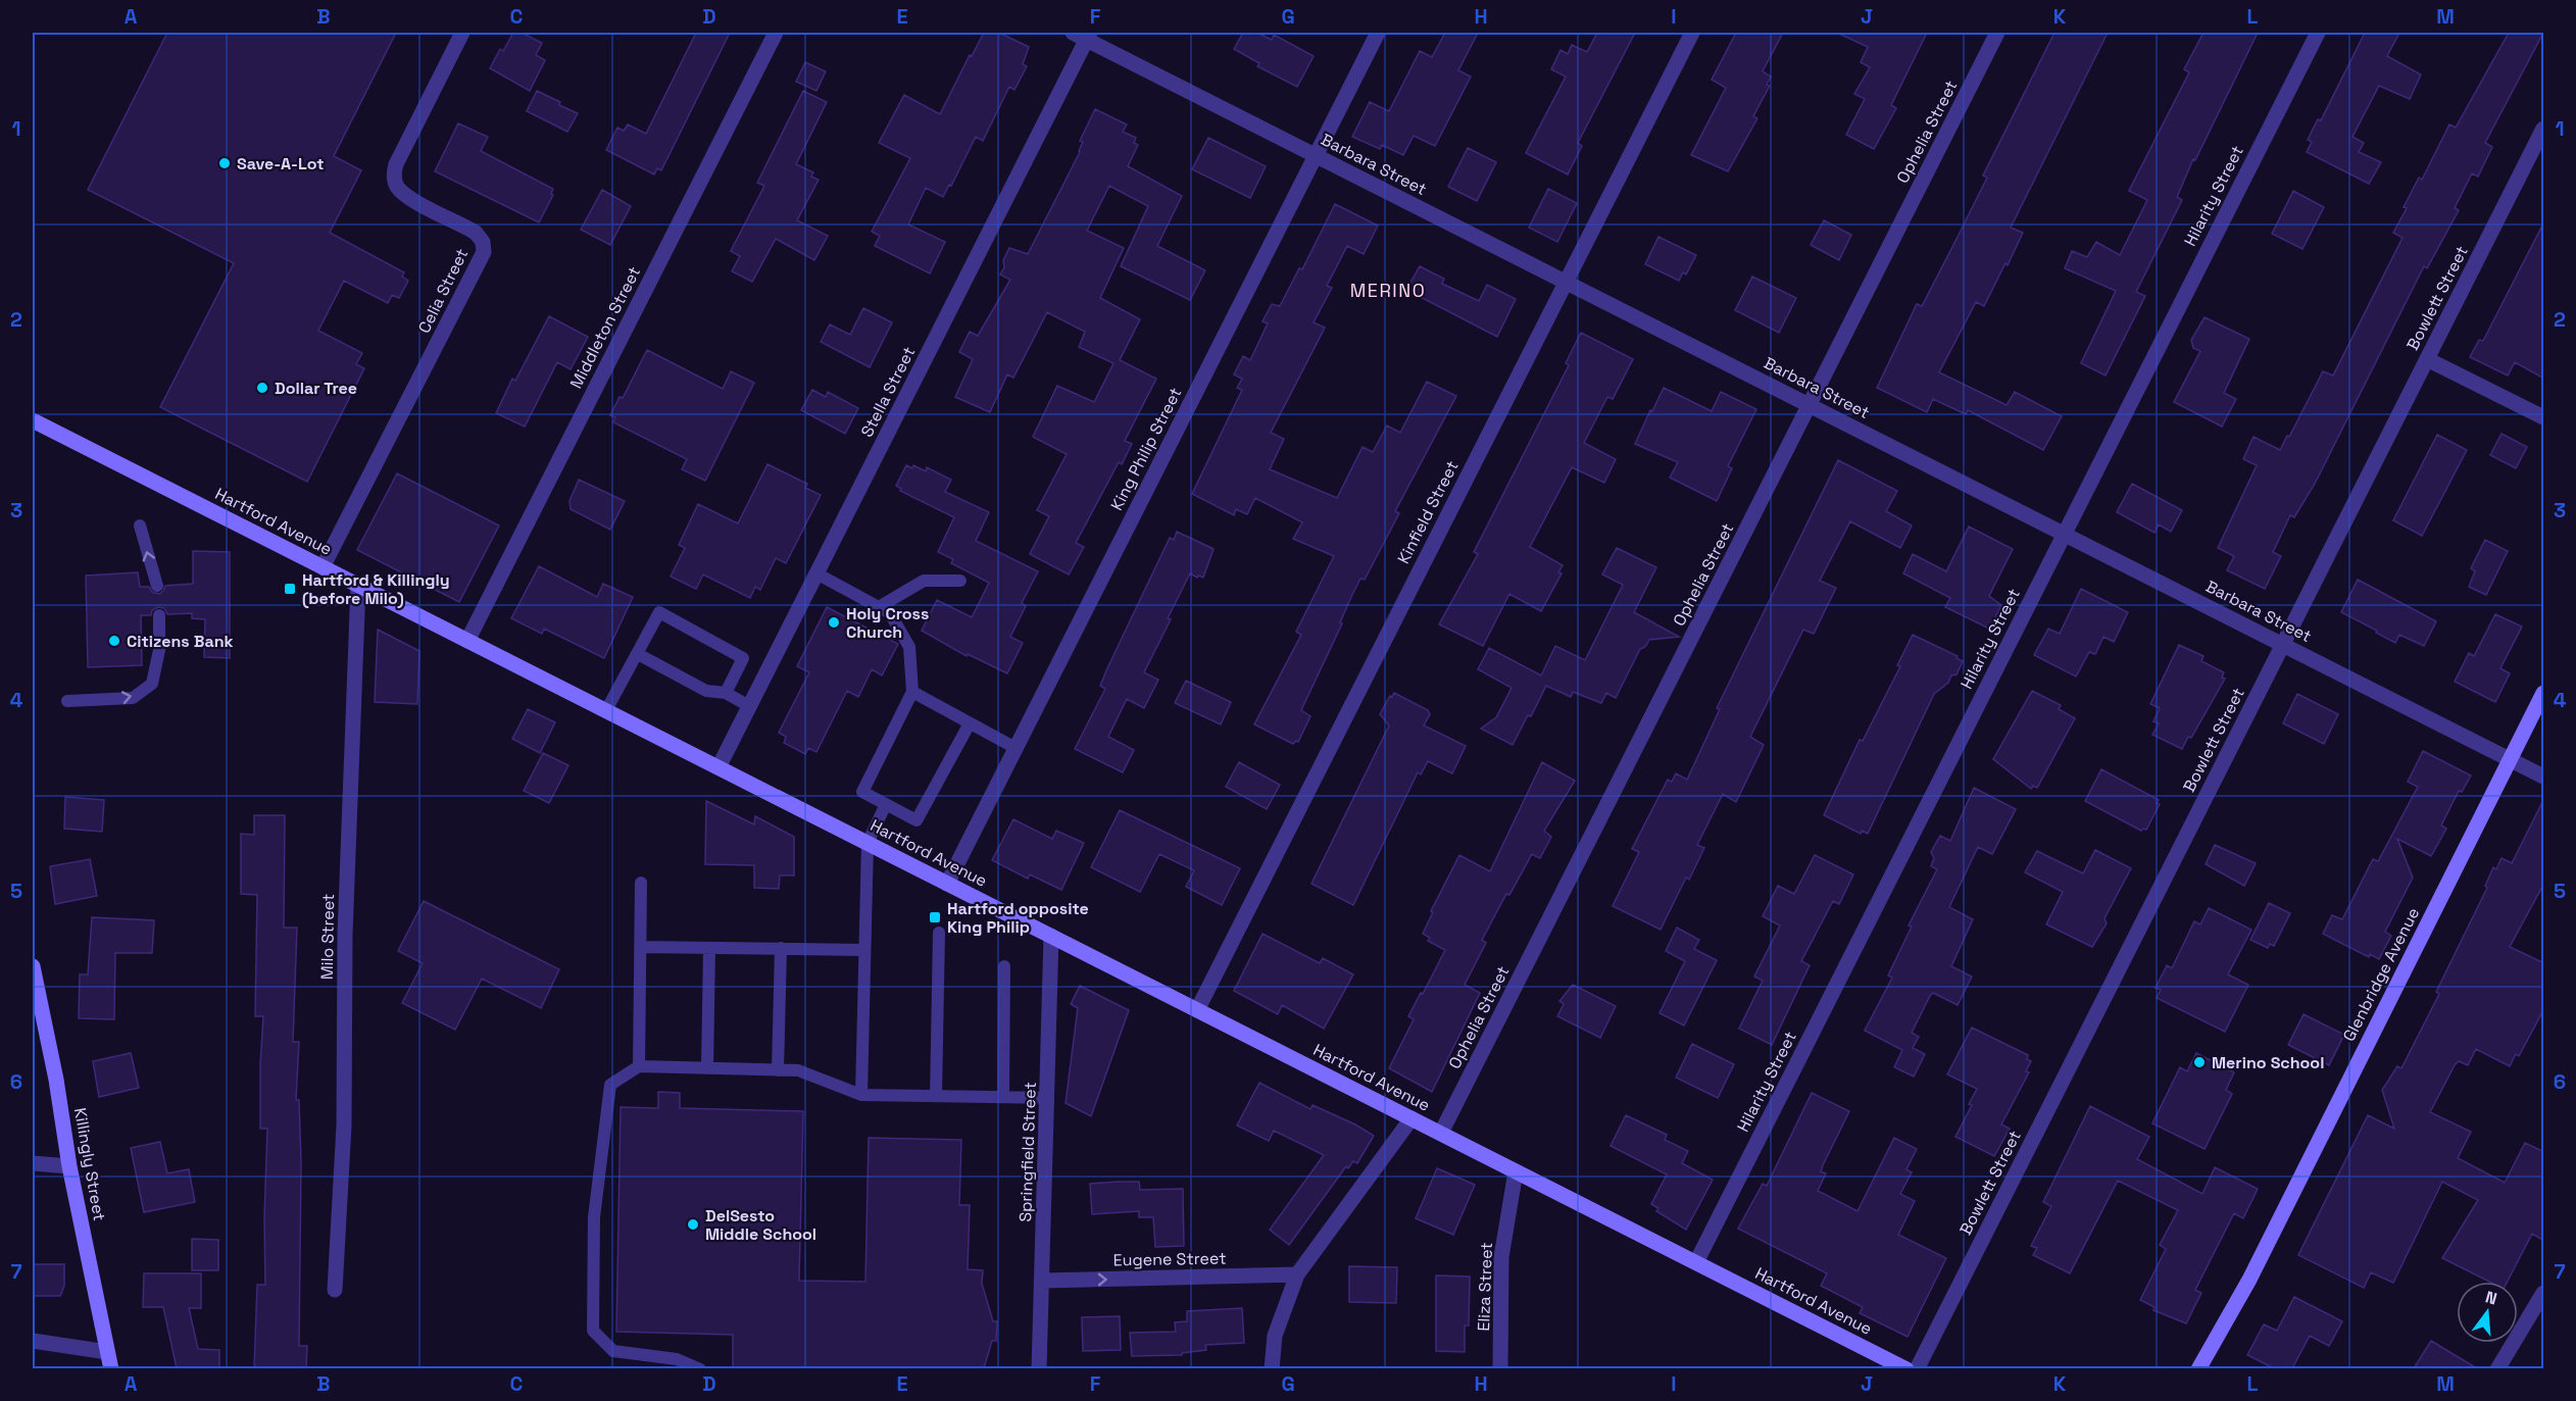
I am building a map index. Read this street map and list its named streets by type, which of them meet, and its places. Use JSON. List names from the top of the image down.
{
  "streets": {
    "main road": ["Hartford Avenue", "Glenbridge Avenue", "Killingly Street"],
    "street": [
      "Ophelia Street",
      "Barbara Street",
      "Hilarity Street",
      "Celia Street",
      "Bowlett Street",
      "Middleton Street",
      "Stella Street",
      "King Philip Street",
      "Kinfield Street",
      "Milo Street",
      "Springfield Street",
      "Eugene Street",
      "Eliza Street"
    ]
  },
  "crossings": [
    ["Ophelia Street", "Barbara Street"],
    ["Ophelia Street", "Hartford Avenue"],
    ["Barbara Street", "Hilarity Street"],
    ["Barbara Street", "Bowlett Street"],
    ["Barbara Street", "Stella Street"],
    ["Barbara Street", "King Philip Street"],
    ["Barbara Street", "Kinfield Street"],
    ["Barbara Street", "Glenbridge Avenue"],
    ["Hilarity Street", "Hartford Avenue"],
    ["Celia Street", "Hartford Avenue"],
    ["Middleton Street", "Hartford Avenue"],
    ["Stella Street", "Hartford Avenue"],
    ["King Philip Street", "Hartford Avenue"],
    ["Kinfield Street", "Hartford Avenue"],
    ["Hartford Avenue", "Milo Street"],
    ["Hartford Avenue", "Springfield Street"],
    ["Hartford Avenue", "Eliza Street"],
    ["Springfield Street", "Eugene Street"]
  ],
  "one_way": ["Eugene Street"],
  "districts": ["MERINO"],
  "places": {
    "other": [
      "Save-A-Lot",
      "Dollar Tree",
      "Holy Cross Church",
      "Citizens Bank",
      "Merino School",
      "DelSesto Middle School"
    ],
    "transit": ["Hartford & Killingly (before Milo)", "Hartford opposite King Philip"]
  },
  "north": "top",
  "grid": {
    "columns": [
      "A",
      "B",
      "C",
      "D",
      "E",
      "F",
      "G",
      "H",
      "I",
      "J",
      "K",
      "L",
      "M"
    ],
    "rows": [
      "1",
      "2",
      "3",
      "4",
      "5",
      "6",
      "7"
    ]
  }
}
